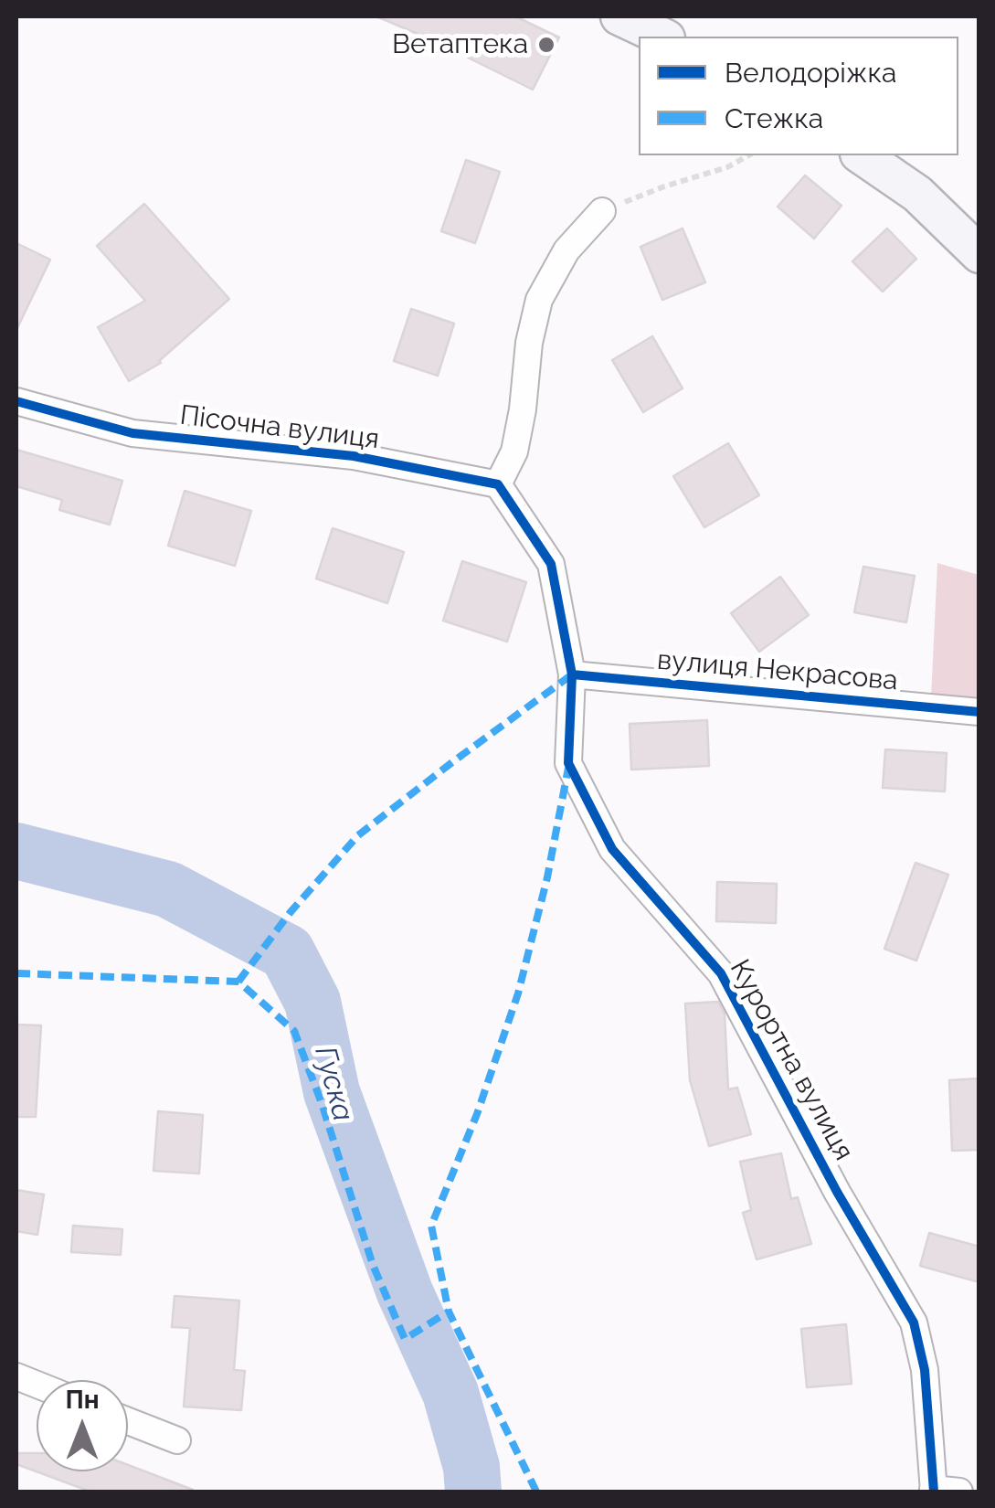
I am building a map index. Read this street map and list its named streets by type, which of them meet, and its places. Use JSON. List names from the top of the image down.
{
  "streets": {
    "street": ["Пісочна вулиця", "вулиця Некрасова", "Курортна вулиця"]
  },
  "crossings": [
    ["вулиця Некрасова", "Курортна вулиця"]
  ],
  "water": ["Гуска"],
  "places": ["Ветаптека"],
  "legend": ["Велодоріжка", "Стежка"],
  "north": "top"
}
